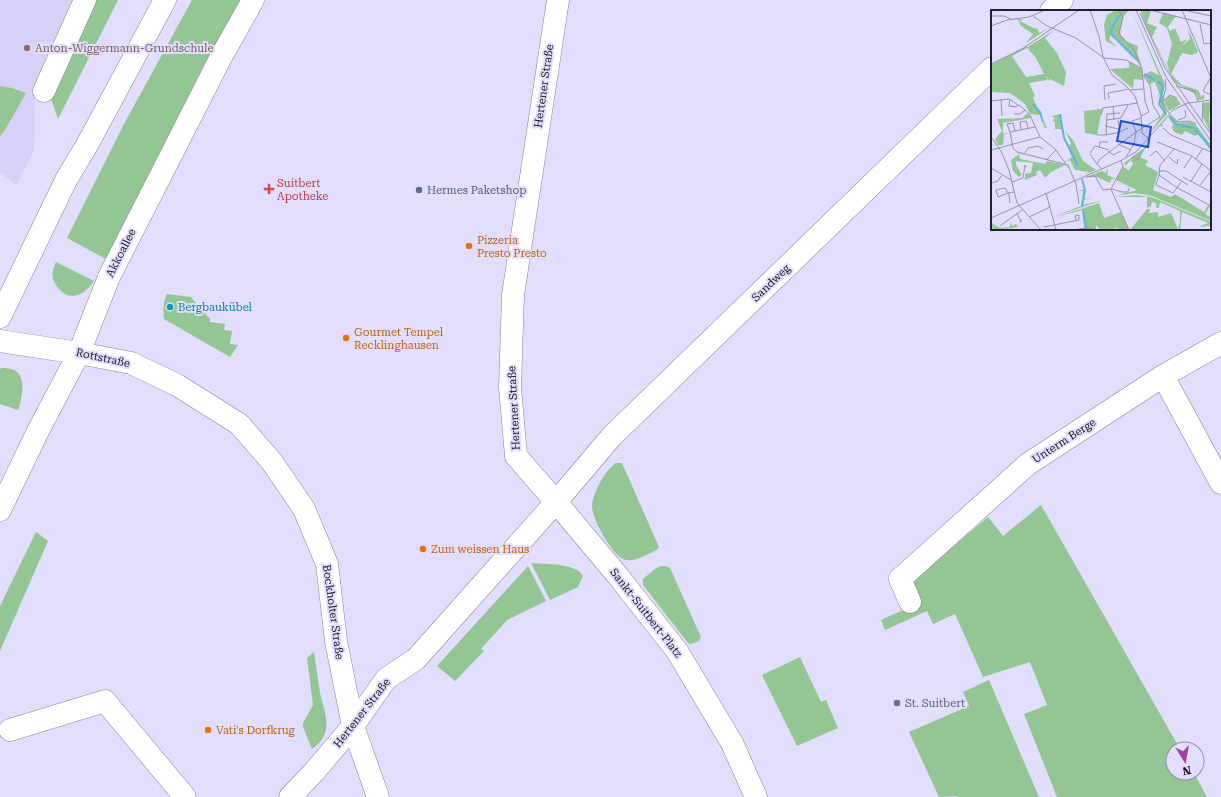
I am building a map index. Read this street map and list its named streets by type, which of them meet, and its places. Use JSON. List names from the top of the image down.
{
  "streets": {
    "street": [
      "Hertener Straße",
      "Akkoallee",
      "Sandweg",
      "Rottstraße",
      "Unterm Berge",
      "Bockholter Straße",
      "Sankt-Suitbert-Platz"
    ]
  },
  "crossings": [
    ["Hertener Straße", "Sandweg"],
    ["Hertener Straße", "Bockholter Straße"],
    ["Hertener Straße", "Sankt-Suitbert-Platz"],
    ["Akkoallee", "Rottstraße"],
    ["Sandweg", "Sankt-Suitbert-Platz"],
    ["Rottstraße", "Bockholter Straße"]
  ],
  "places": {
    "other": [
      "Anton-Wiggermann-Grundschule",
      "Hermes Paketshop",
      "Pizzeria Presto Presto",
      "Bergbaukübel",
      "Gourmet Tempel Recklinghausen",
      "Zum weissen Haus",
      "St. Suitbert",
      "Vati's Dorfkrug"
    ],
    "health": ["Suitbert Apotheke"]
  },
  "north": "bottom"
}
